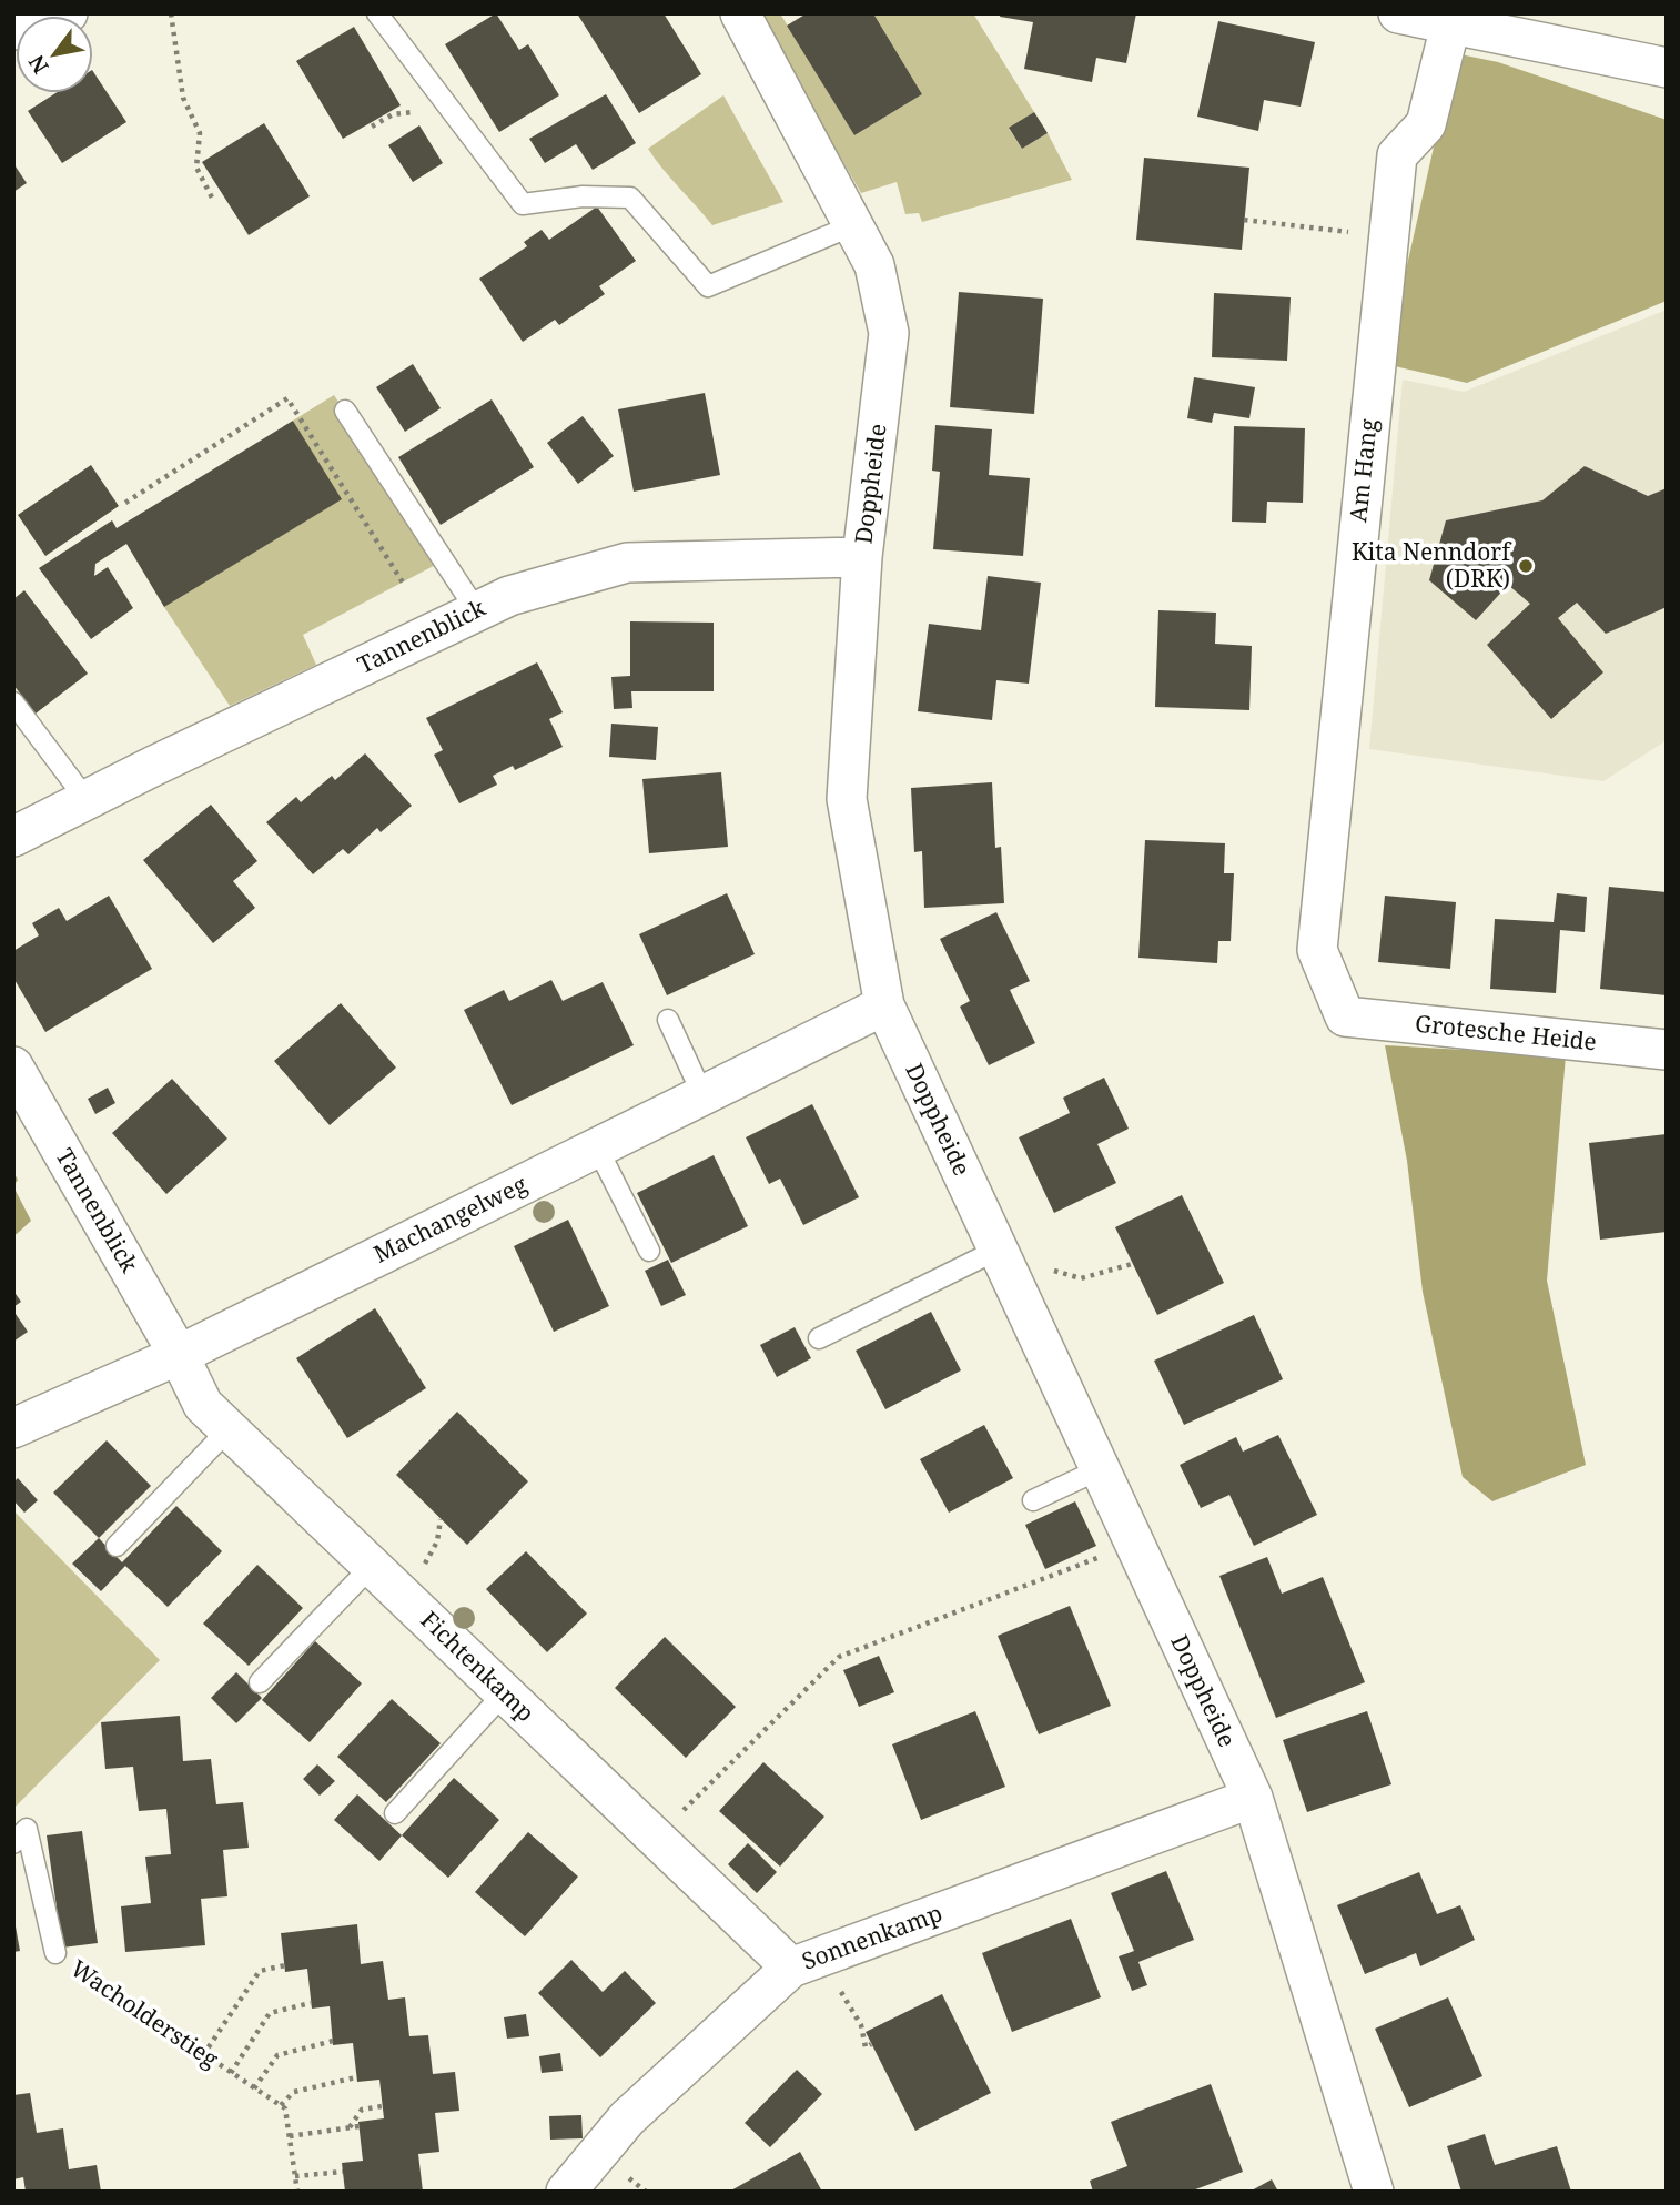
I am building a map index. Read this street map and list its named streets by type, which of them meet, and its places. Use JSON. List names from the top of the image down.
{
  "streets": {
    "street": [
      "Am Hang",
      "Doppheide",
      "Tannenblick",
      "Grotesche Heide",
      "Machangelweg",
      "Fichtenkamp",
      "Sonnenkamp"
    ],
    "lane": ["Wacholderstieg"]
  },
  "crossings": [
    ["Am Hang", "Grotesche Heide"],
    ["Doppheide", "Tannenblick"],
    ["Doppheide", "Machangelweg"],
    ["Doppheide", "Sonnenkamp"],
    ["Tannenblick", "Machangelweg"],
    ["Tannenblick", "Fichtenkamp"],
    ["Machangelweg", "Fichtenkamp"],
    ["Fichtenkamp", "Sonnenkamp"]
  ],
  "places": ["Kita Nenndorf (DRK)"],
  "north": "bottom left"
}
